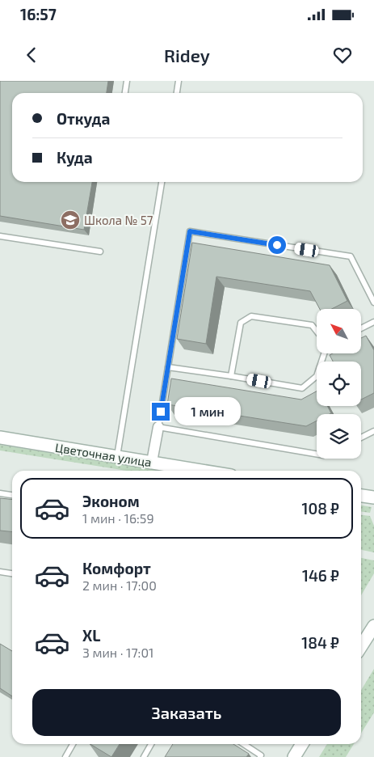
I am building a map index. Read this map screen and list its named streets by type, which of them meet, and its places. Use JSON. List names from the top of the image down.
{
  "streets": {
    "street": ["Цветочная улица"]
  },
  "places": {
    "school or university": ["Школа № 57"]
  },
  "north": "top left",
  "page": {
    "status": "16:57",
    "header": "Ridey",
    "banner": ["Откуда", "Куда"],
    "bubble": "1 мин",
    "list": [
      {
        "name": "Эконом",
        "note": "1 мин · 16:59",
        "value": "108 ₽"
      },
      {
        "name": "Комфорт",
        "note": "2 мин · 17:00",
        "value": "146 ₽"
      },
      {
        "name": "XL",
        "note": "3 мин · 17:01",
        "value": "184 ₽"
      }
    ],
    "buttons": "Заказать"
  }
}
